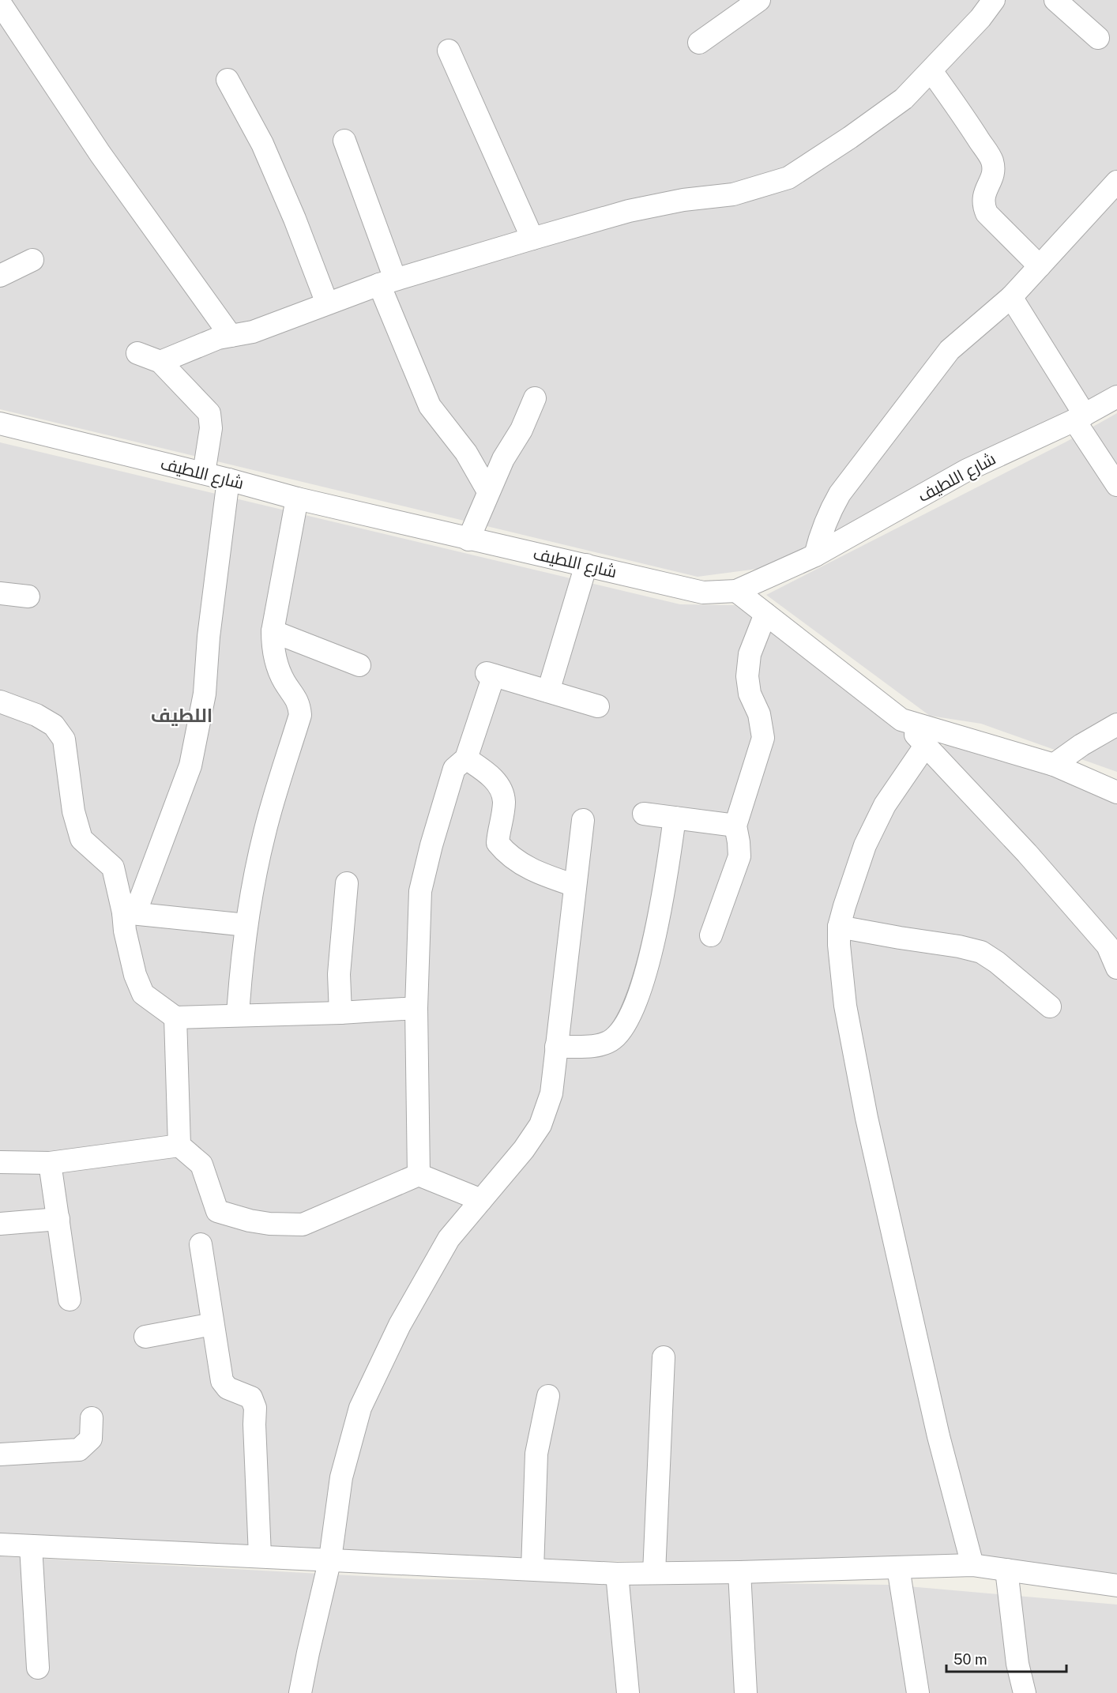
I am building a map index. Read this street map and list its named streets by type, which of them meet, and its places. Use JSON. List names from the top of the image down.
{
  "streets": {
    "street": ["شارع اللطيف"]
  },
  "districts": ["اللطيف"],
  "scale_bar": "50 m"
}
